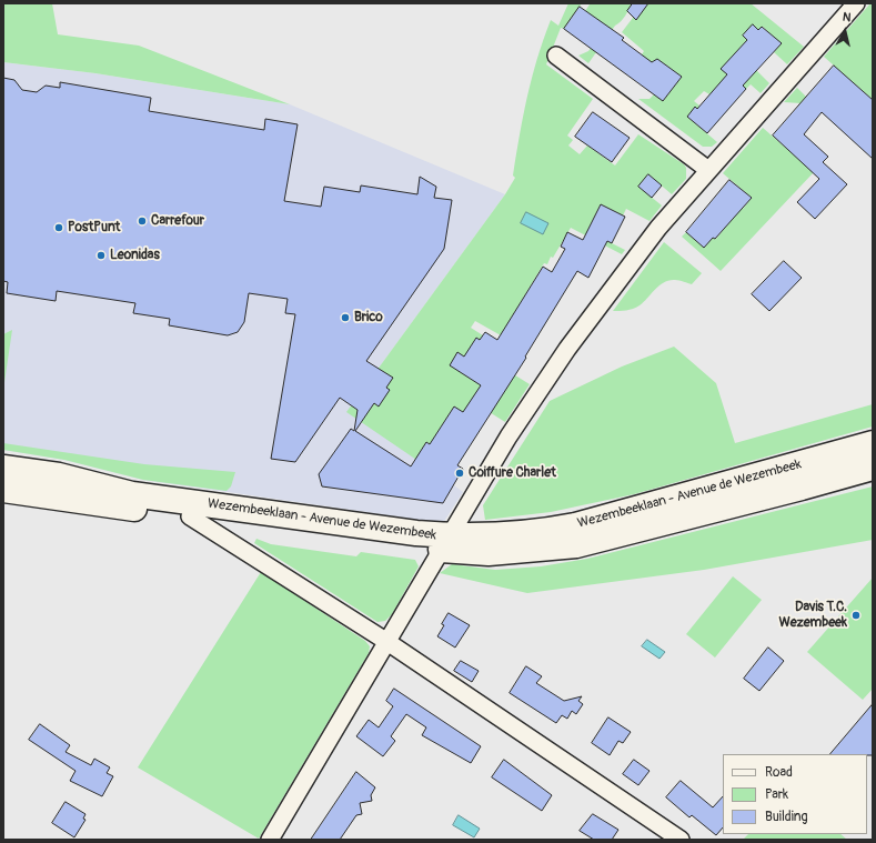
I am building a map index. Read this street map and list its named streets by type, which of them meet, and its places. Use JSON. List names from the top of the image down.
{
  "streets": {
    "main road": ["Wezembeeklaan - Avenue de Wezembeek"]
  },
  "places": [
    "Carrefour",
    "PostPunt",
    "Leonidas",
    "Brico",
    "Coiffure Charlet",
    "Davis T.C. Wezembeek"
  ],
  "legend": ["Road", "Park", "Building"],
  "north": "top"
}
